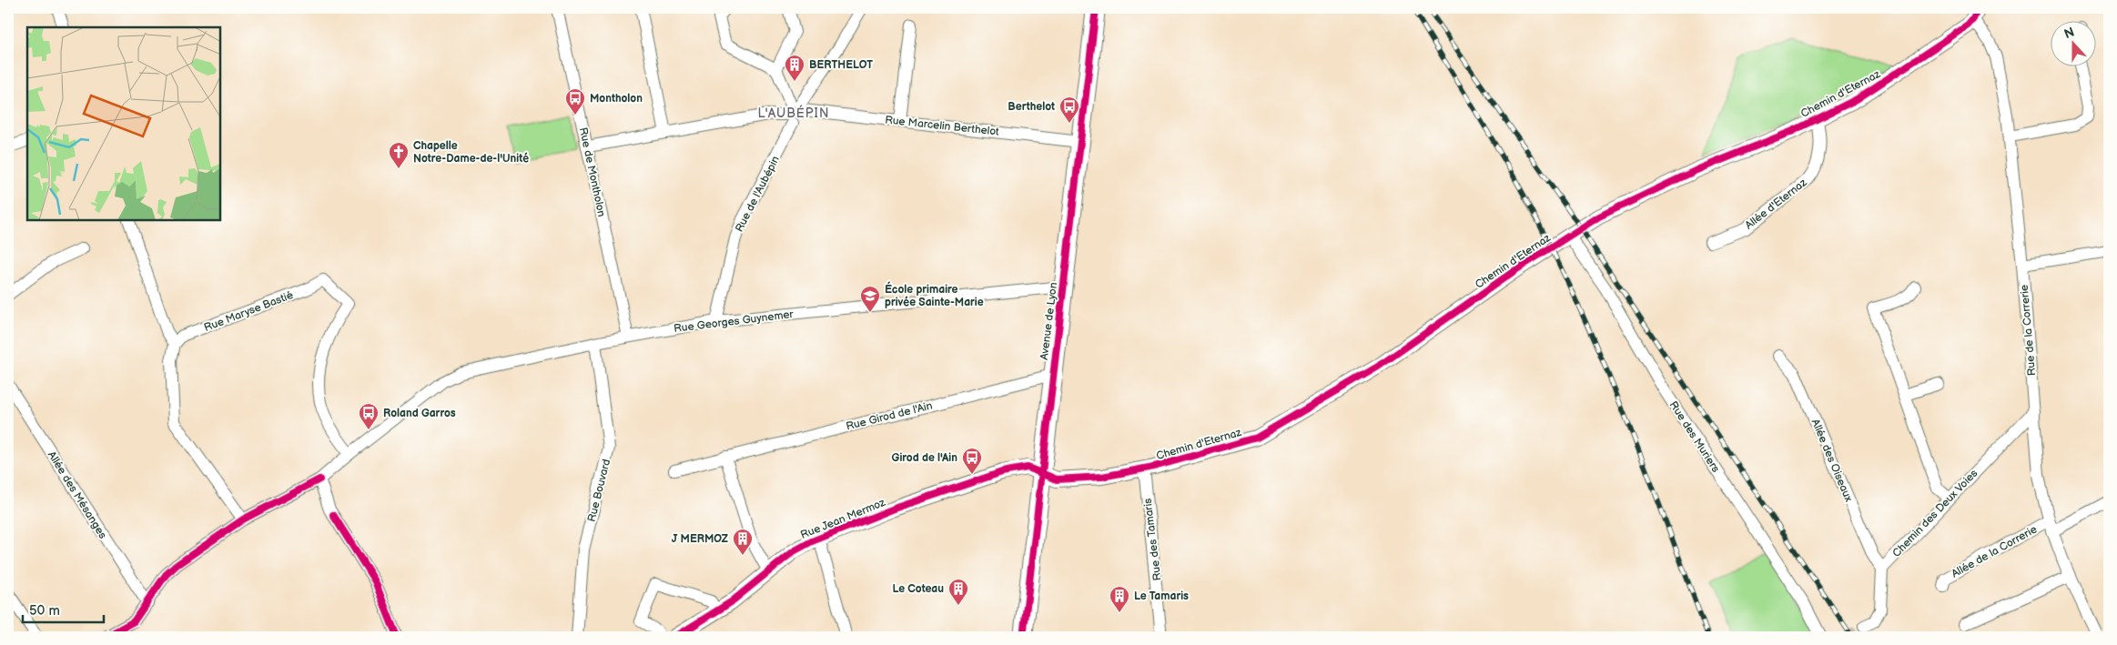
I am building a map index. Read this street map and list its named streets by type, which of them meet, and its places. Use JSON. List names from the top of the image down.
{
  "streets": {
    "main road": ["Avenue de Lyon"],
    "street": [
      "Chemin d'Eternaz",
      "Rue Marcelin Berthelot",
      "Rue de Montholon",
      "Rue de l'Aubépin",
      "Allée d'Eternaz",
      "Rue Maryse Bastié",
      "Rue Georges Guynemer",
      "Rue de la Correrie",
      "Rue Girod de l'Ain",
      "Rue des Muriers",
      "Allée des Oiseaux",
      "Rue Bouvard",
      "Allée des Mésanges",
      "Chemin des Deux Voies",
      "Rue Jean Mermoz",
      "Rue des Tamaris",
      "Allée de la Correrie"
    ]
  },
  "crossings": [
    ["Chemin d'Eternaz", "Allée d'Eternaz"],
    ["Chemin d'Eternaz", "Avenue de Lyon"],
    ["Chemin d'Eternaz", "Rue de la Correrie"],
    ["Chemin d'Eternaz", "Rue des Muriers"],
    ["Chemin d'Eternaz", "Rue Jean Mermoz"],
    ["Chemin d'Eternaz", "Rue des Tamaris"],
    ["Rue Marcelin Berthelot", "Rue de l'Aubépin"],
    ["Rue Marcelin Berthelot", "Avenue de Lyon"],
    ["Rue de Montholon", "Rue Georges Guynemer"],
    ["Rue de l'Aubépin", "Rue Georges Guynemer"],
    ["Rue Maryse Bastié", "Rue Georges Guynemer"],
    ["Rue Georges Guynemer", "Avenue de Lyon"],
    ["Rue Georges Guynemer", "Rue Bouvard"],
    ["Rue Georges Guynemer", "Allée des Mésanges"],
    ["Avenue de Lyon", "Rue Girod de l'Ain"],
    ["Avenue de Lyon", "Rue Jean Mermoz"],
    ["Rue de la Correrie", "Chemin des Deux Voies"],
    ["Rue de la Correrie", "Allée de la Correrie"],
    ["Allée des Oiseaux", "Chemin des Deux Voies"]
  ],
  "districts": ["L'AUBÉPIN"],
  "places": {
    "building": [
      "BERTHELOT",
      "J MERMOZ",
      "Le Coteau",
      "Le Tamaris"
    ],
    "bus stop": [
      "Montholon",
      "Berthelot",
      "Roland Garros",
      "Girod de l'Ain"
    ],
    "church": ["Chapelle Notre-Dame-de-l'Unité"],
    "school or university": ["École primaire privée Sainte-Marie"]
  },
  "scale_bar": "50 m",
  "north": "top"
}
